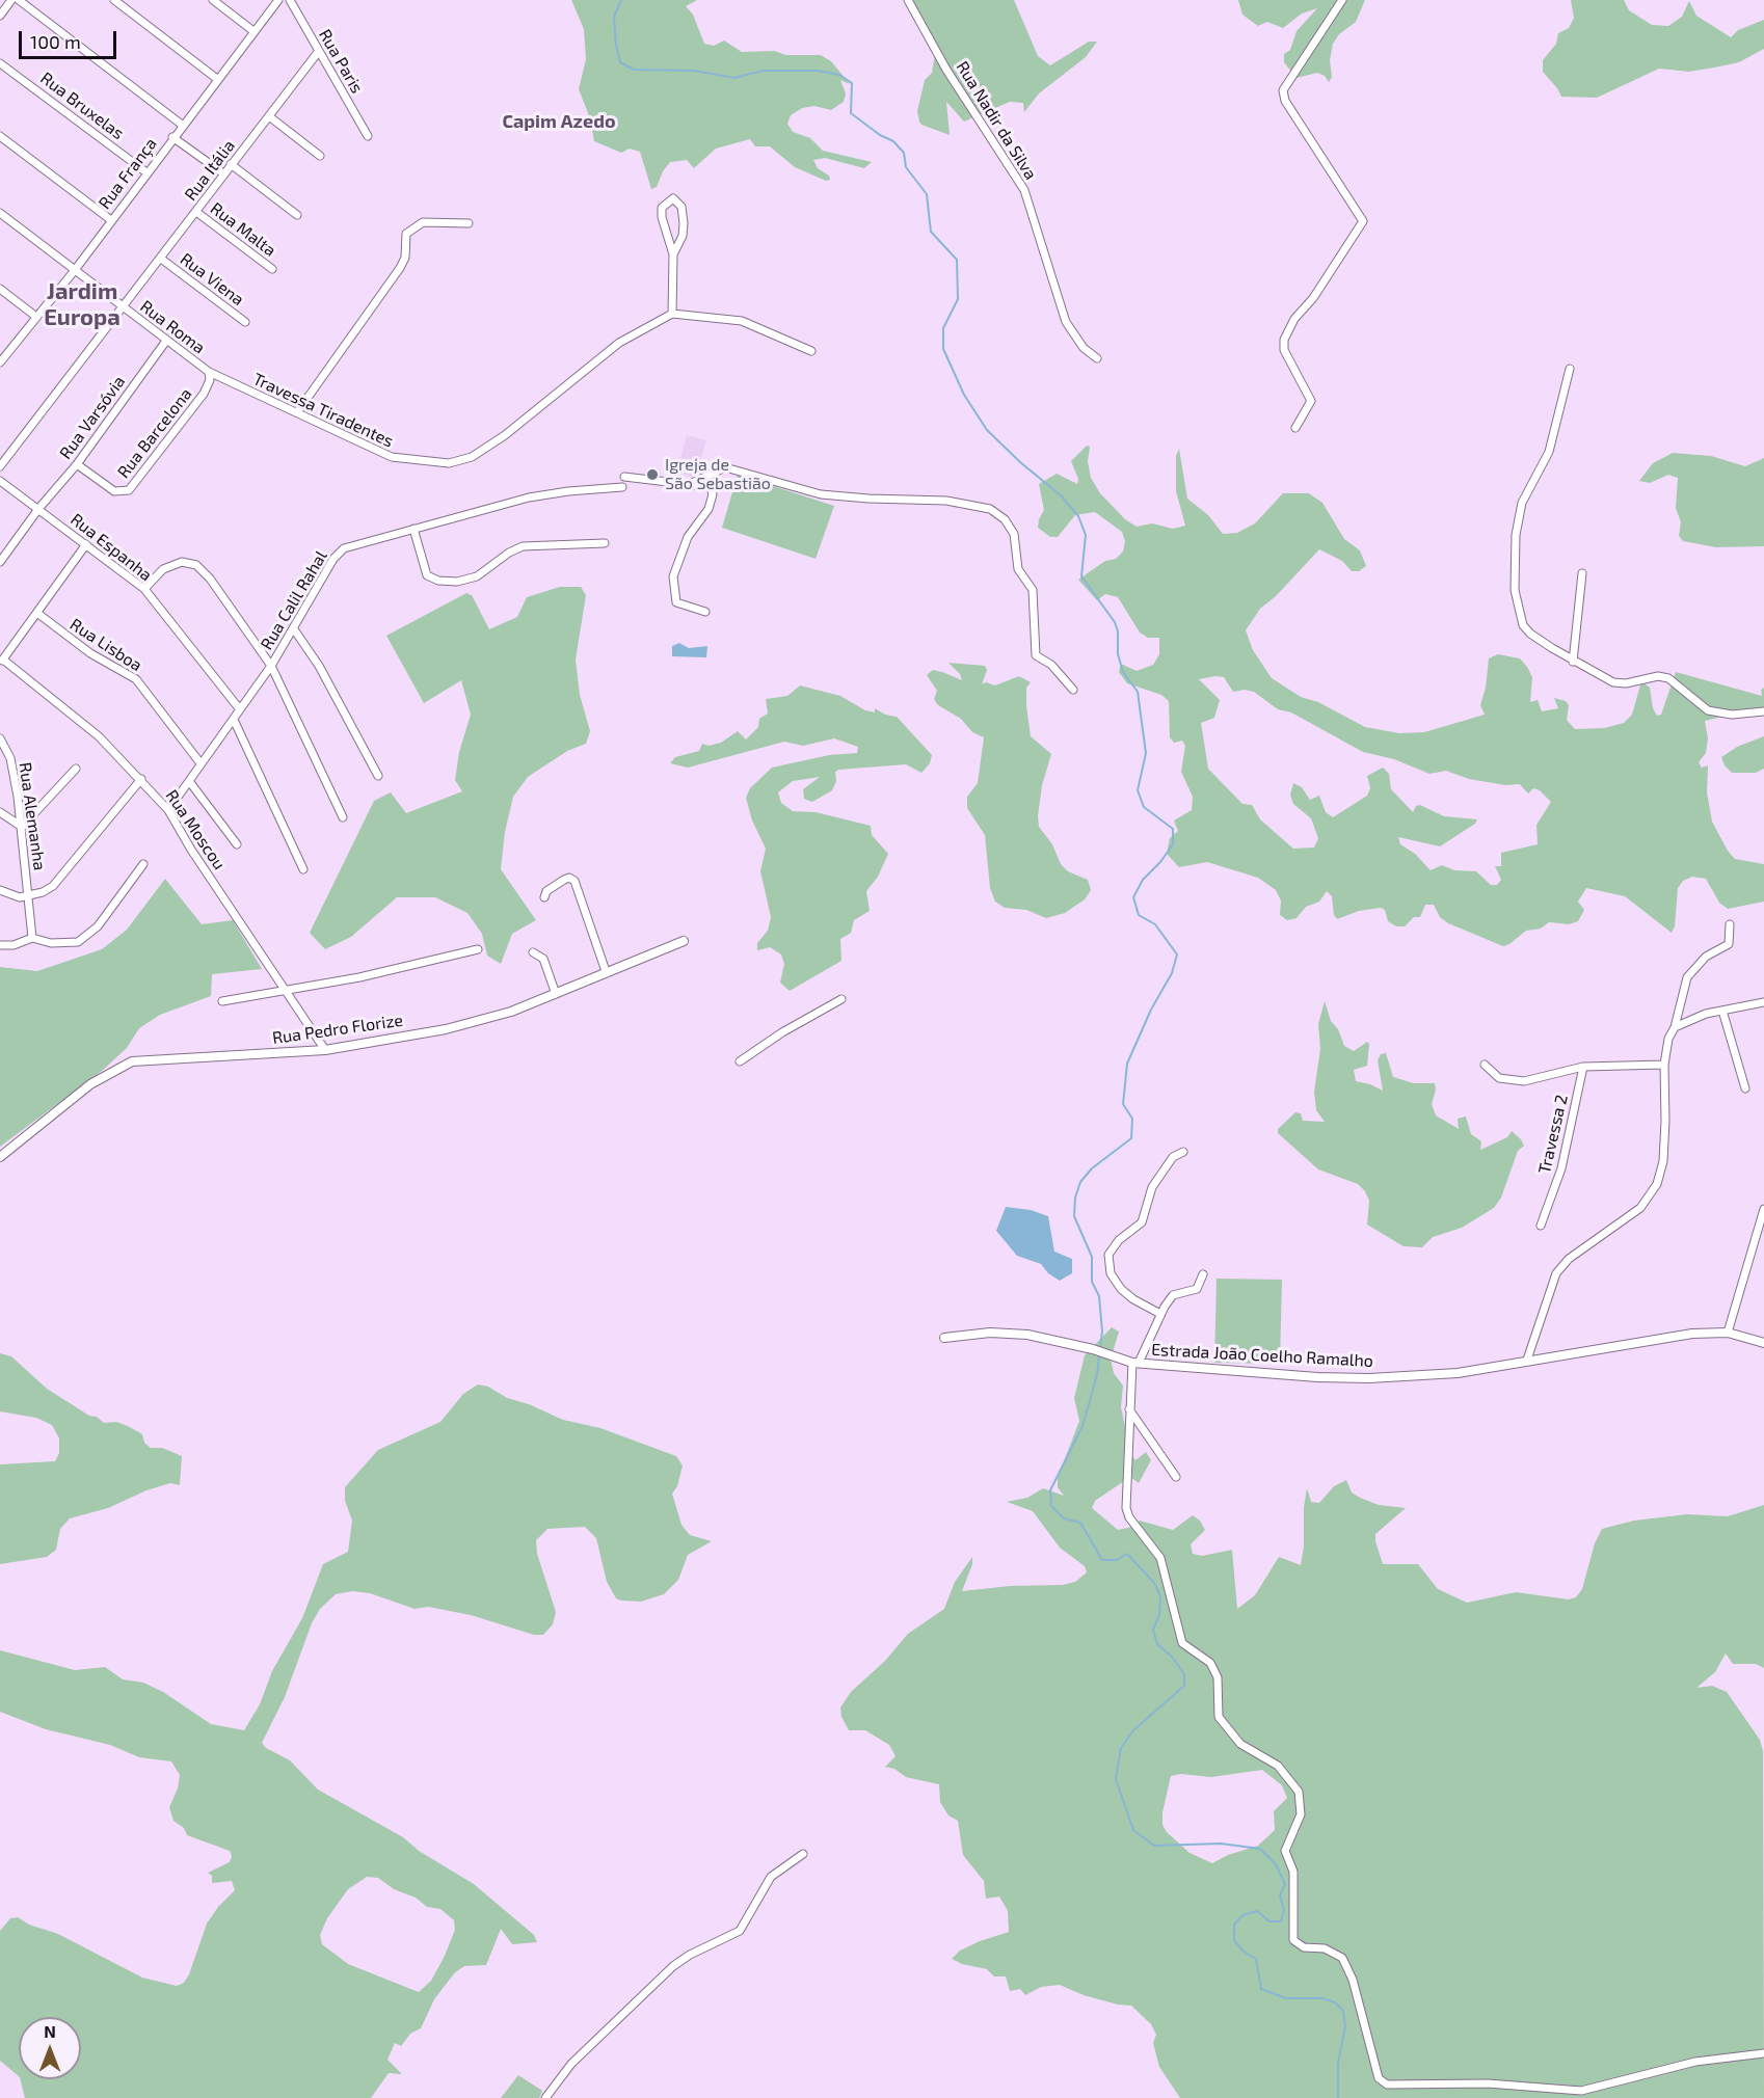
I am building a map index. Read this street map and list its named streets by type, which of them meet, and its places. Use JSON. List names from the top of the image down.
{
  "streets": {
    "street": [
      "Rua Paris",
      "Rua Bruxelas",
      "Rua Nadir da Silva",
      "Rua Itália",
      "Rua França",
      "Rua Malta",
      "Rua Viena",
      "Rua Roma",
      "Travessa Tiradentes",
      "Rua Varsóvia",
      "Rua Barcelona",
      "Rua Espanha",
      "Rua Calil Rahal",
      "Rua Lisboa",
      "Rua Alemanha",
      "Rua Moscou",
      "Rua Pedro Florize",
      "Travessa 2",
      "Estrada João Coelho Ramalho"
    ]
  },
  "crossings": [
    ["Rua Paris", "Rua Itália"],
    ["Rua Bruxelas", "Rua França"],
    ["Rua Itália", "Rua Malta"],
    ["Rua Itália", "Rua Viena"],
    ["Rua Itália", "Rua Roma"],
    ["Rua França", "Rua Roma"],
    ["Rua Roma", "Travessa Tiradentes"],
    ["Rua Roma", "Rua Varsóvia"],
    ["Rua Roma", "Rua Barcelona"],
    ["Travessa Tiradentes", "Rua Barcelona"],
    ["Rua Varsóvia", "Rua Barcelona"],
    ["Rua Varsóvia", "Rua Espanha"],
    ["Rua Espanha", "Rua Calil Rahal"],
    ["Rua Calil Rahal", "Rua Lisboa"],
    ["Rua Calil Rahal", "Rua Moscou"],
    ["Rua Moscou", "Rua Pedro Florize"]
  ],
  "districts": ["Capim Azedo", "Jardim Europa"],
  "places": ["Igreja de São Sebastião"],
  "scale_bar": "100 m",
  "north": "top"
}
